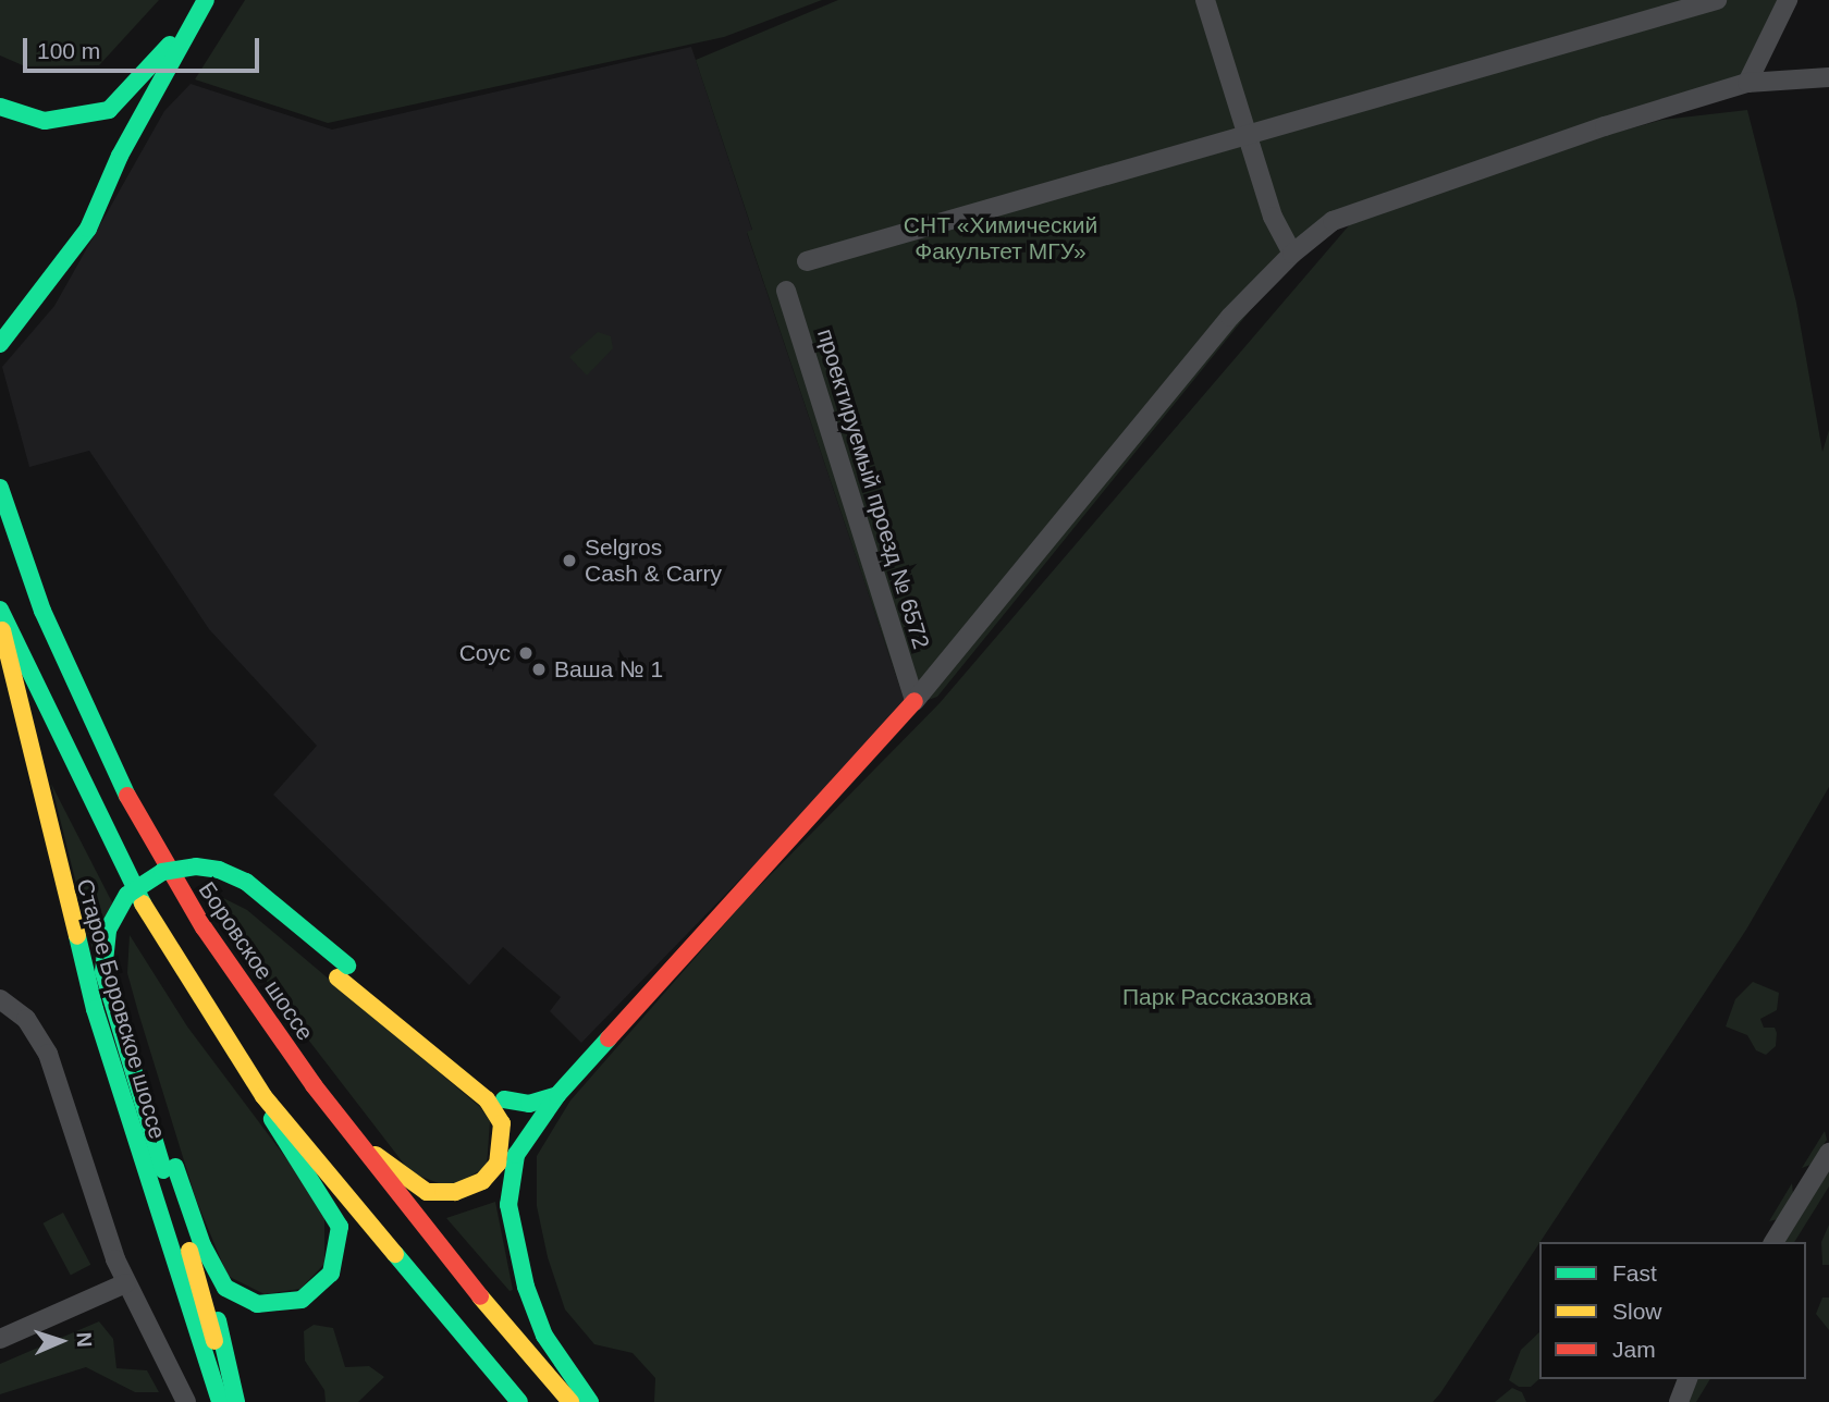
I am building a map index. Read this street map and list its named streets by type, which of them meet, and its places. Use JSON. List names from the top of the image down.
{
  "streets": {
    "street": ["проектируемый проезд № 6572", "Боровское шоссе", "Старое Боровское шоссе"]
  },
  "parks": ["СНТ «Химический Факультет МГУ»", "Парк Рассказовка"],
  "places": ["Selgros Cash & Carry", "Соус", "Ваша № 1"],
  "legend": ["Fast", "Slow", "Jam"],
  "scale_bar": "100 m",
  "north": "right"
}
